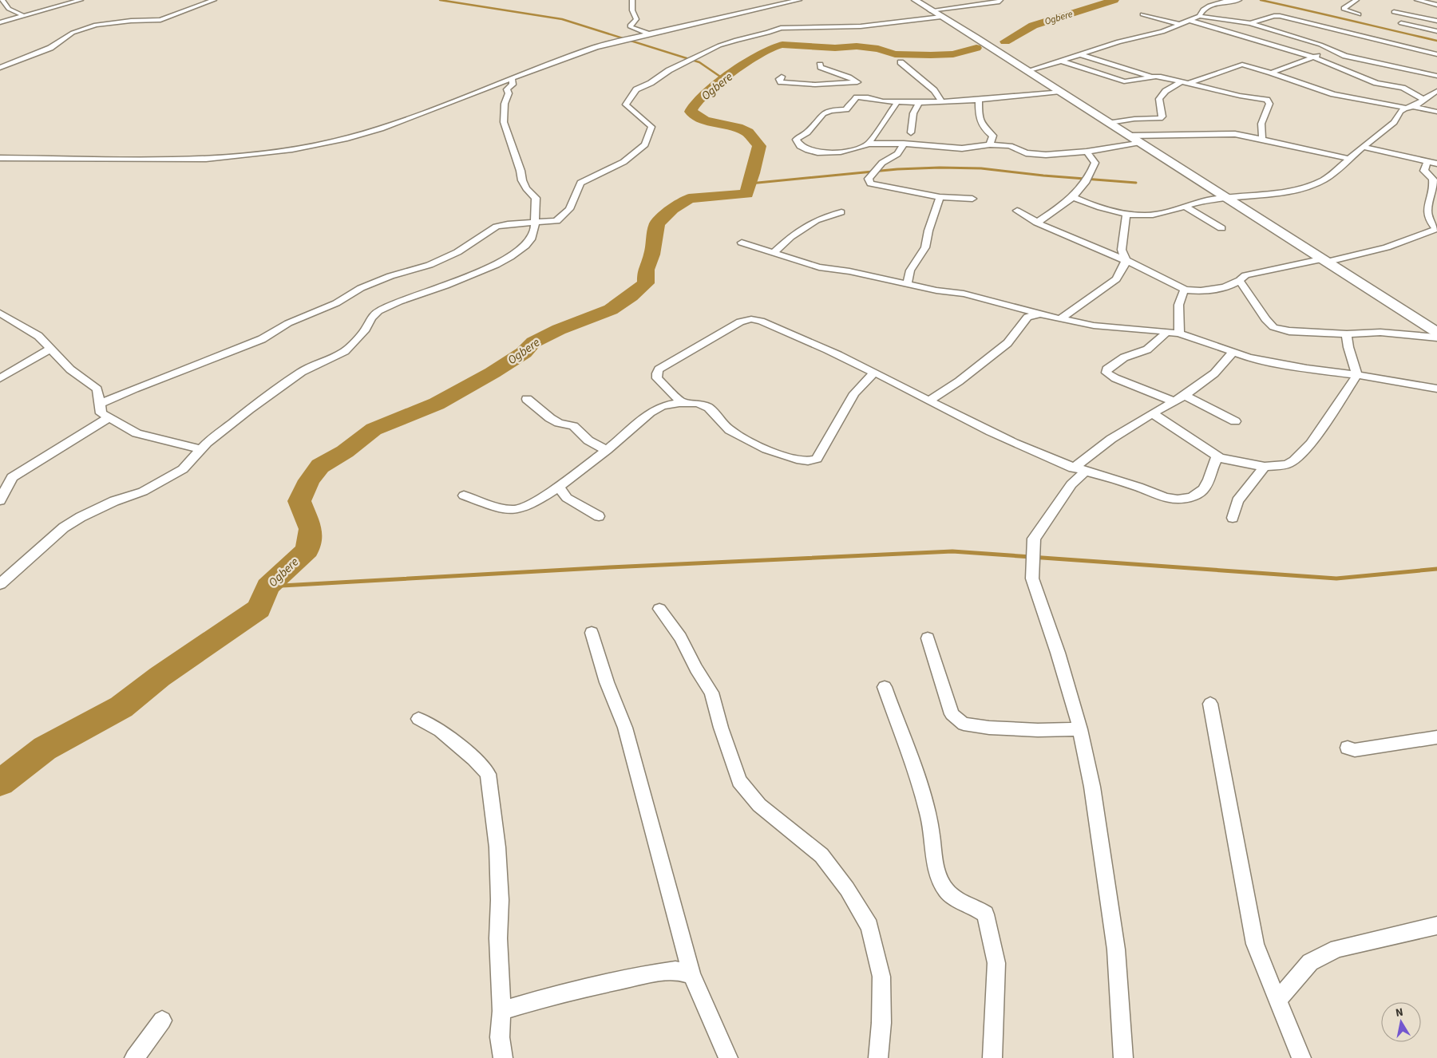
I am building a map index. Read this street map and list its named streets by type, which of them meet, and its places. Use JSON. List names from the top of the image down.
{
  "water": ["Ogbere"],
  "north": "top"
}
